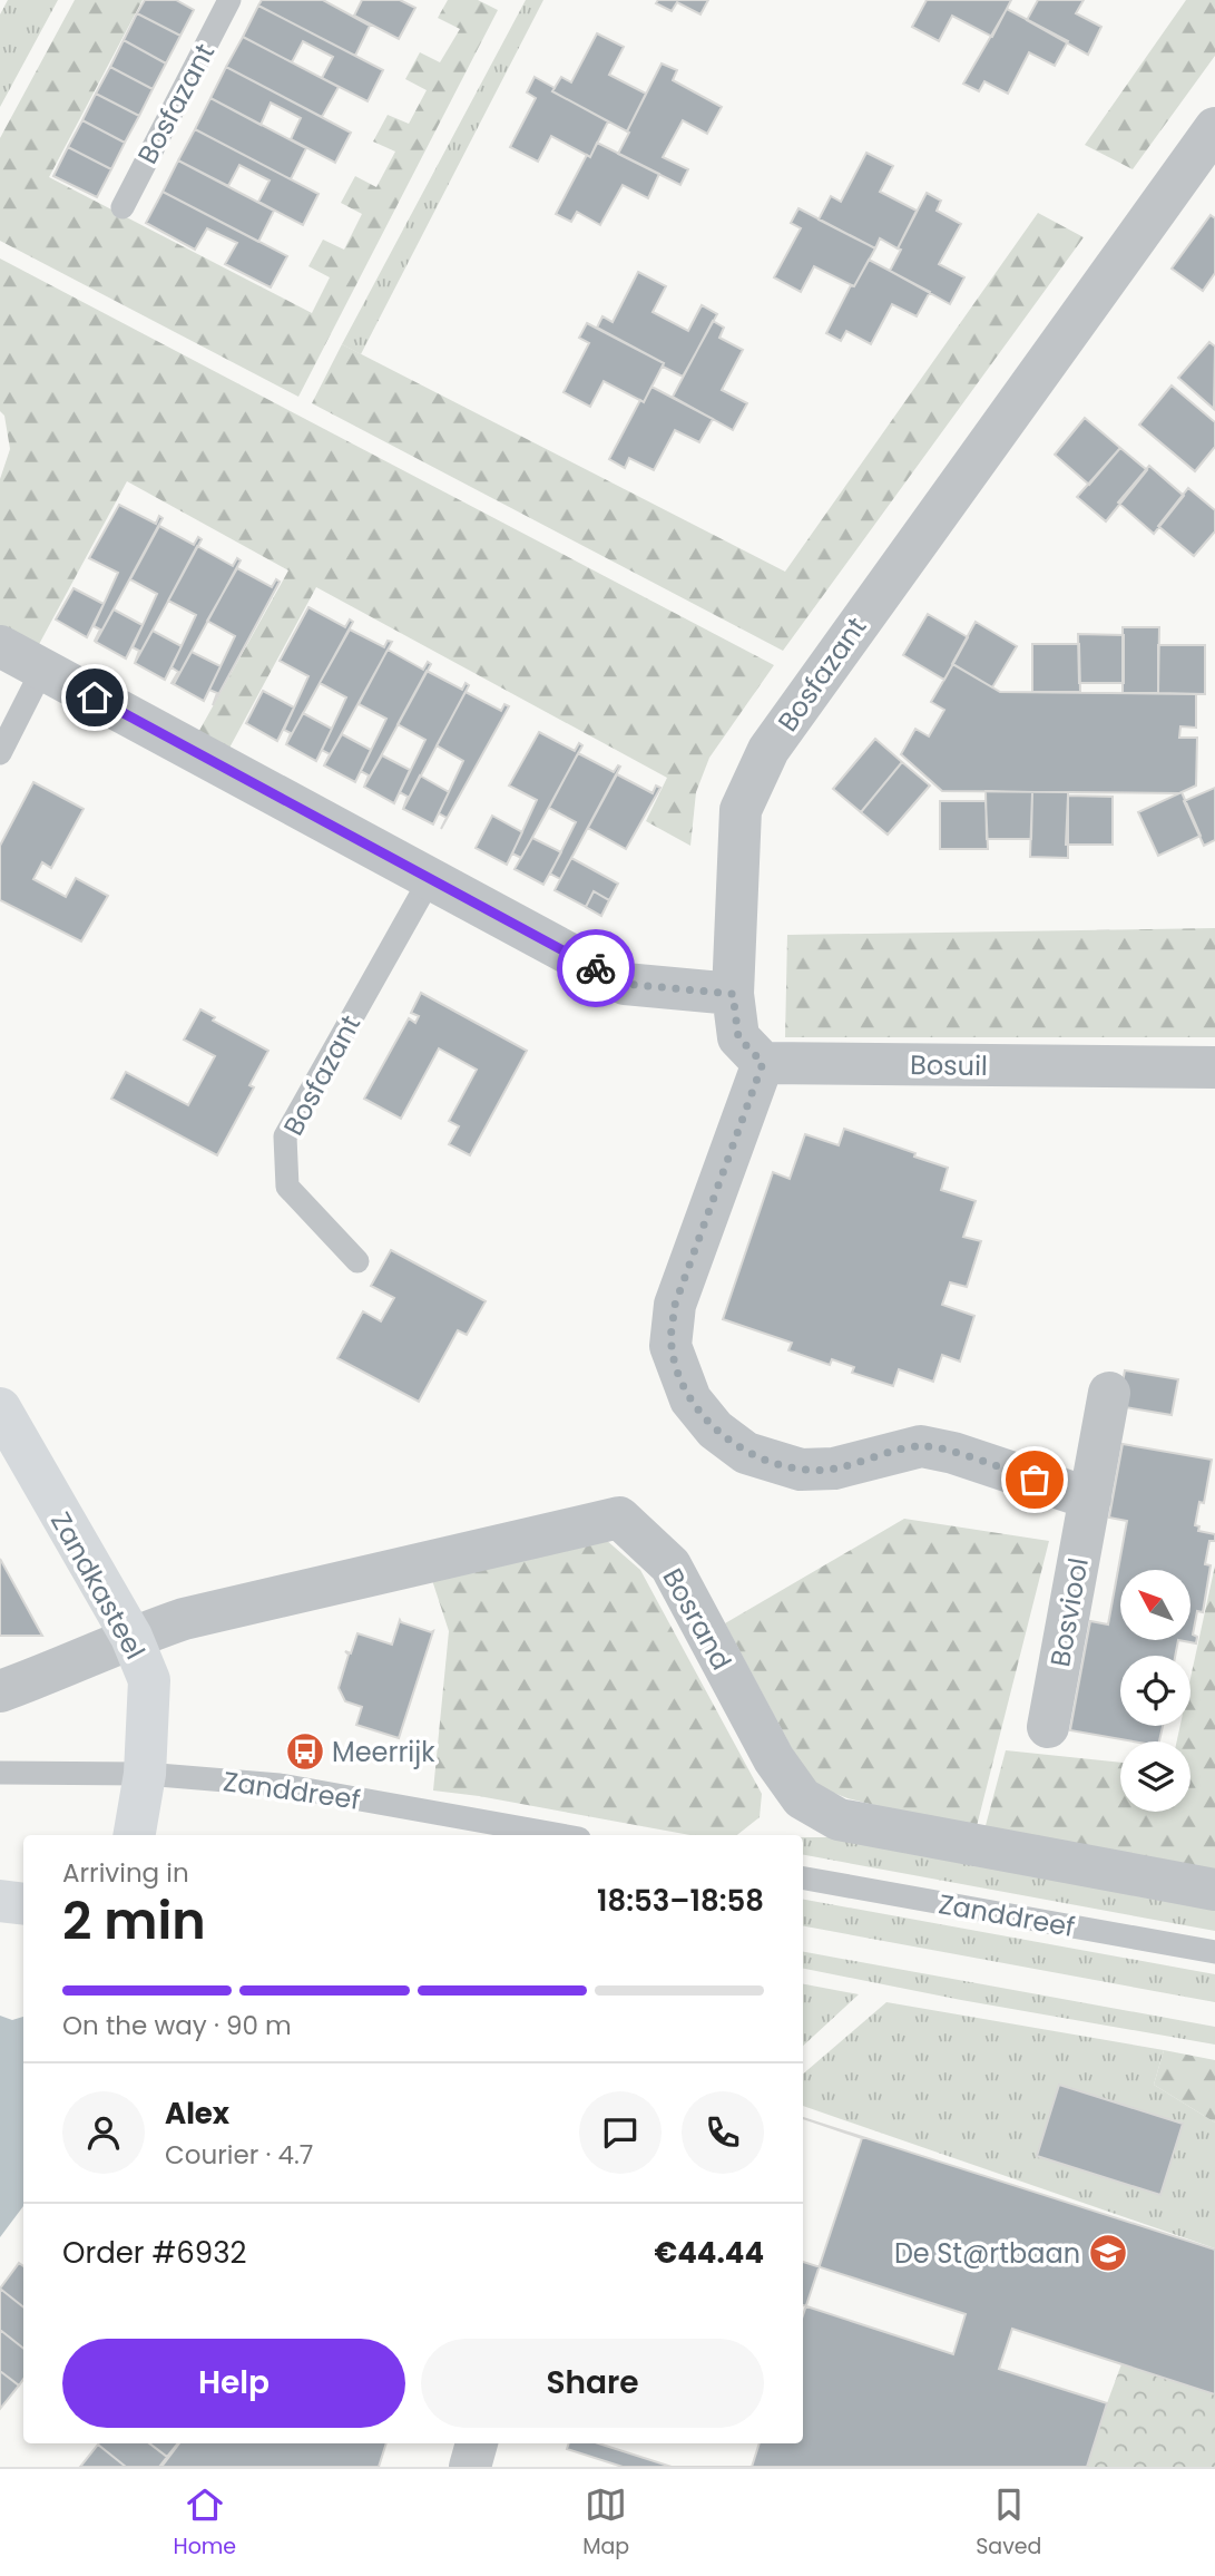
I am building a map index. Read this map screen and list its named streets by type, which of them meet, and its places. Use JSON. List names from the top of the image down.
{
  "streets": {
    "street": [
      "Bosfazant",
      "Bosuil",
      "Zandkasteel",
      "Bosviool",
      "Bosrand"
    ],
    "lane": ["Zanddreef"]
  },
  "crossings": [
    ["Zandkasteel", "Bosrand"],
    ["Zandkasteel", "Zanddreef"]
  ],
  "places": {
    "bus stop": ["Meerrijk"],
    "school or university": ["De St@rtbaan"]
  },
  "north": "top left",
  "page": {
    "heading": ["2 min", "Arriving in", "18:53–18:58"],
    "panel": [
      "Alex",
      "Courier · 4.7",
      "Order #6932",
      "€44.44"
    ],
    "bar": "On the way · 90 m",
    "buttons": ["Help", "Share"],
    "tabs": ["Home", "Map", "Saved"]
  }
}
